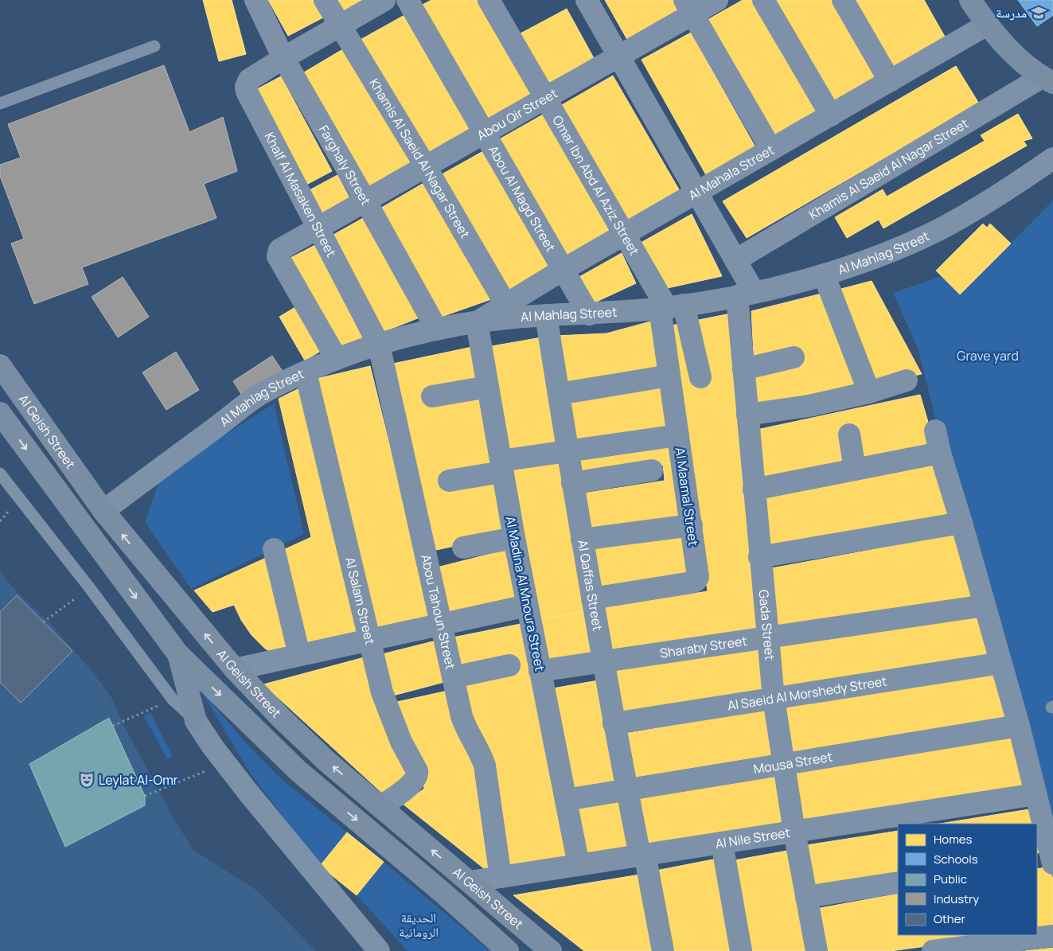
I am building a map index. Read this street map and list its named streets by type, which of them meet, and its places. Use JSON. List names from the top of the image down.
{
  "streets": {
    "main road": ["Al Geish Street"],
    "street": [
      "Abou Qir Street",
      "Khamis Al Saeid Al Nagar Street",
      "Farghaly Street",
      "Al Mahala Street",
      "Omar Ibn Abd Al Aziz Street",
      "Khalf Al Masaken Street",
      "Abou Al Magd Street",
      "Al Mahlag Street",
      "Al Maamal Street",
      "Al Qaffas Street",
      "Al Madina Al Mnoura Street",
      "Al Salam Street",
      "Abou Tahoun Street",
      "Gada Street",
      "Sharaby Street",
      "Al Saeid Al Morshedy Street",
      "Mousa Street",
      "Al Nile Street"
    ]
  },
  "crossings": [
    ["Abou Qir Street", "Khamis Al Saeid Al Nagar Street"],
    ["Abou Qir Street", "Farghaly Street"],
    ["Abou Qir Street", "Omar Ibn Abd Al Aziz Street"],
    ["Abou Qir Street", "Khalf Al Masaken Street"],
    ["Abou Qir Street", "Abou Al Magd Street"],
    ["Abou Qir Street", "Al Mahlag Street"],
    ["Khamis Al Saeid Al Nagar Street", "Al Mahala Street"],
    ["Khamis Al Saeid Al Nagar Street", "Khalf Al Masaken Street"],
    ["Khamis Al Saeid Al Nagar Street", "Al Mahlag Street"],
    ["Farghaly Street", "Khalf Al Masaken Street"],
    ["Farghaly Street", "Al Mahlag Street"],
    ["Al Mahala Street", "Omar Ibn Abd Al Aziz Street"],
    ["Al Mahala Street", "Abou Al Magd Street"],
    ["Al Mahala Street", "Al Mahlag Street"],
    ["Omar Ibn Abd Al Aziz Street", "Al Mahlag Street"],
    ["Omar Ibn Abd Al Aziz Street", "Al Maamal Street"],
    ["Khalf Al Masaken Street", "Al Mahlag Street"],
    ["Khalf Al Masaken Street", "Abou Tahoun Street"],
    ["Abou Al Magd Street", "Al Mahlag Street"],
    ["Al Mahlag Street", "Al Geish Street"],
    ["Al Mahlag Street", "Al Maamal Street"],
    ["Al Mahlag Street", "Al Qaffas Street"],
    ["Al Mahlag Street", "Al Madina Al Mnoura Street"],
    ["Al Mahlag Street", "Al Salam Street"],
    ["Al Mahlag Street", "Abou Tahoun Street"],
    ["Al Mahlag Street", "Gada Street"],
    ["Al Geish Street", "Al Salam Street"],
    ["Al Geish Street", "Al Nile Street"],
    ["Al Maamal Street", "Al Qaffas Street"],
    ["Al Qaffas Street", "Sharaby Street"],
    ["Al Qaffas Street", "Al Saeid Al Morshedy Street"],
    ["Al Qaffas Street", "Mousa Street"],
    ["Al Qaffas Street", "Al Nile Street"],
    ["Al Madina Al Mnoura Street", "Sharaby Street"],
    ["Al Madina Al Mnoura Street", "Mousa Street"],
    ["Al Madina Al Mnoura Street", "Al Nile Street"],
    ["Abou Tahoun Street", "Al Nile Street"],
    ["Gada Street", "Sharaby Street"],
    ["Gada Street", "Al Saeid Al Morshedy Street"],
    ["Gada Street", "Mousa Street"],
    ["Gada Street", "Al Nile Street"]
  ],
  "parks": ["Grave yard", "الحديقة الرومانية"],
  "places": {
    "school or university": ["مدرسة"],
    "theatre": ["Leylat Al-Omr"]
  },
  "legend": [
    "Homes",
    "Schools",
    "Public",
    "Industry",
    "Other"
  ]
}
